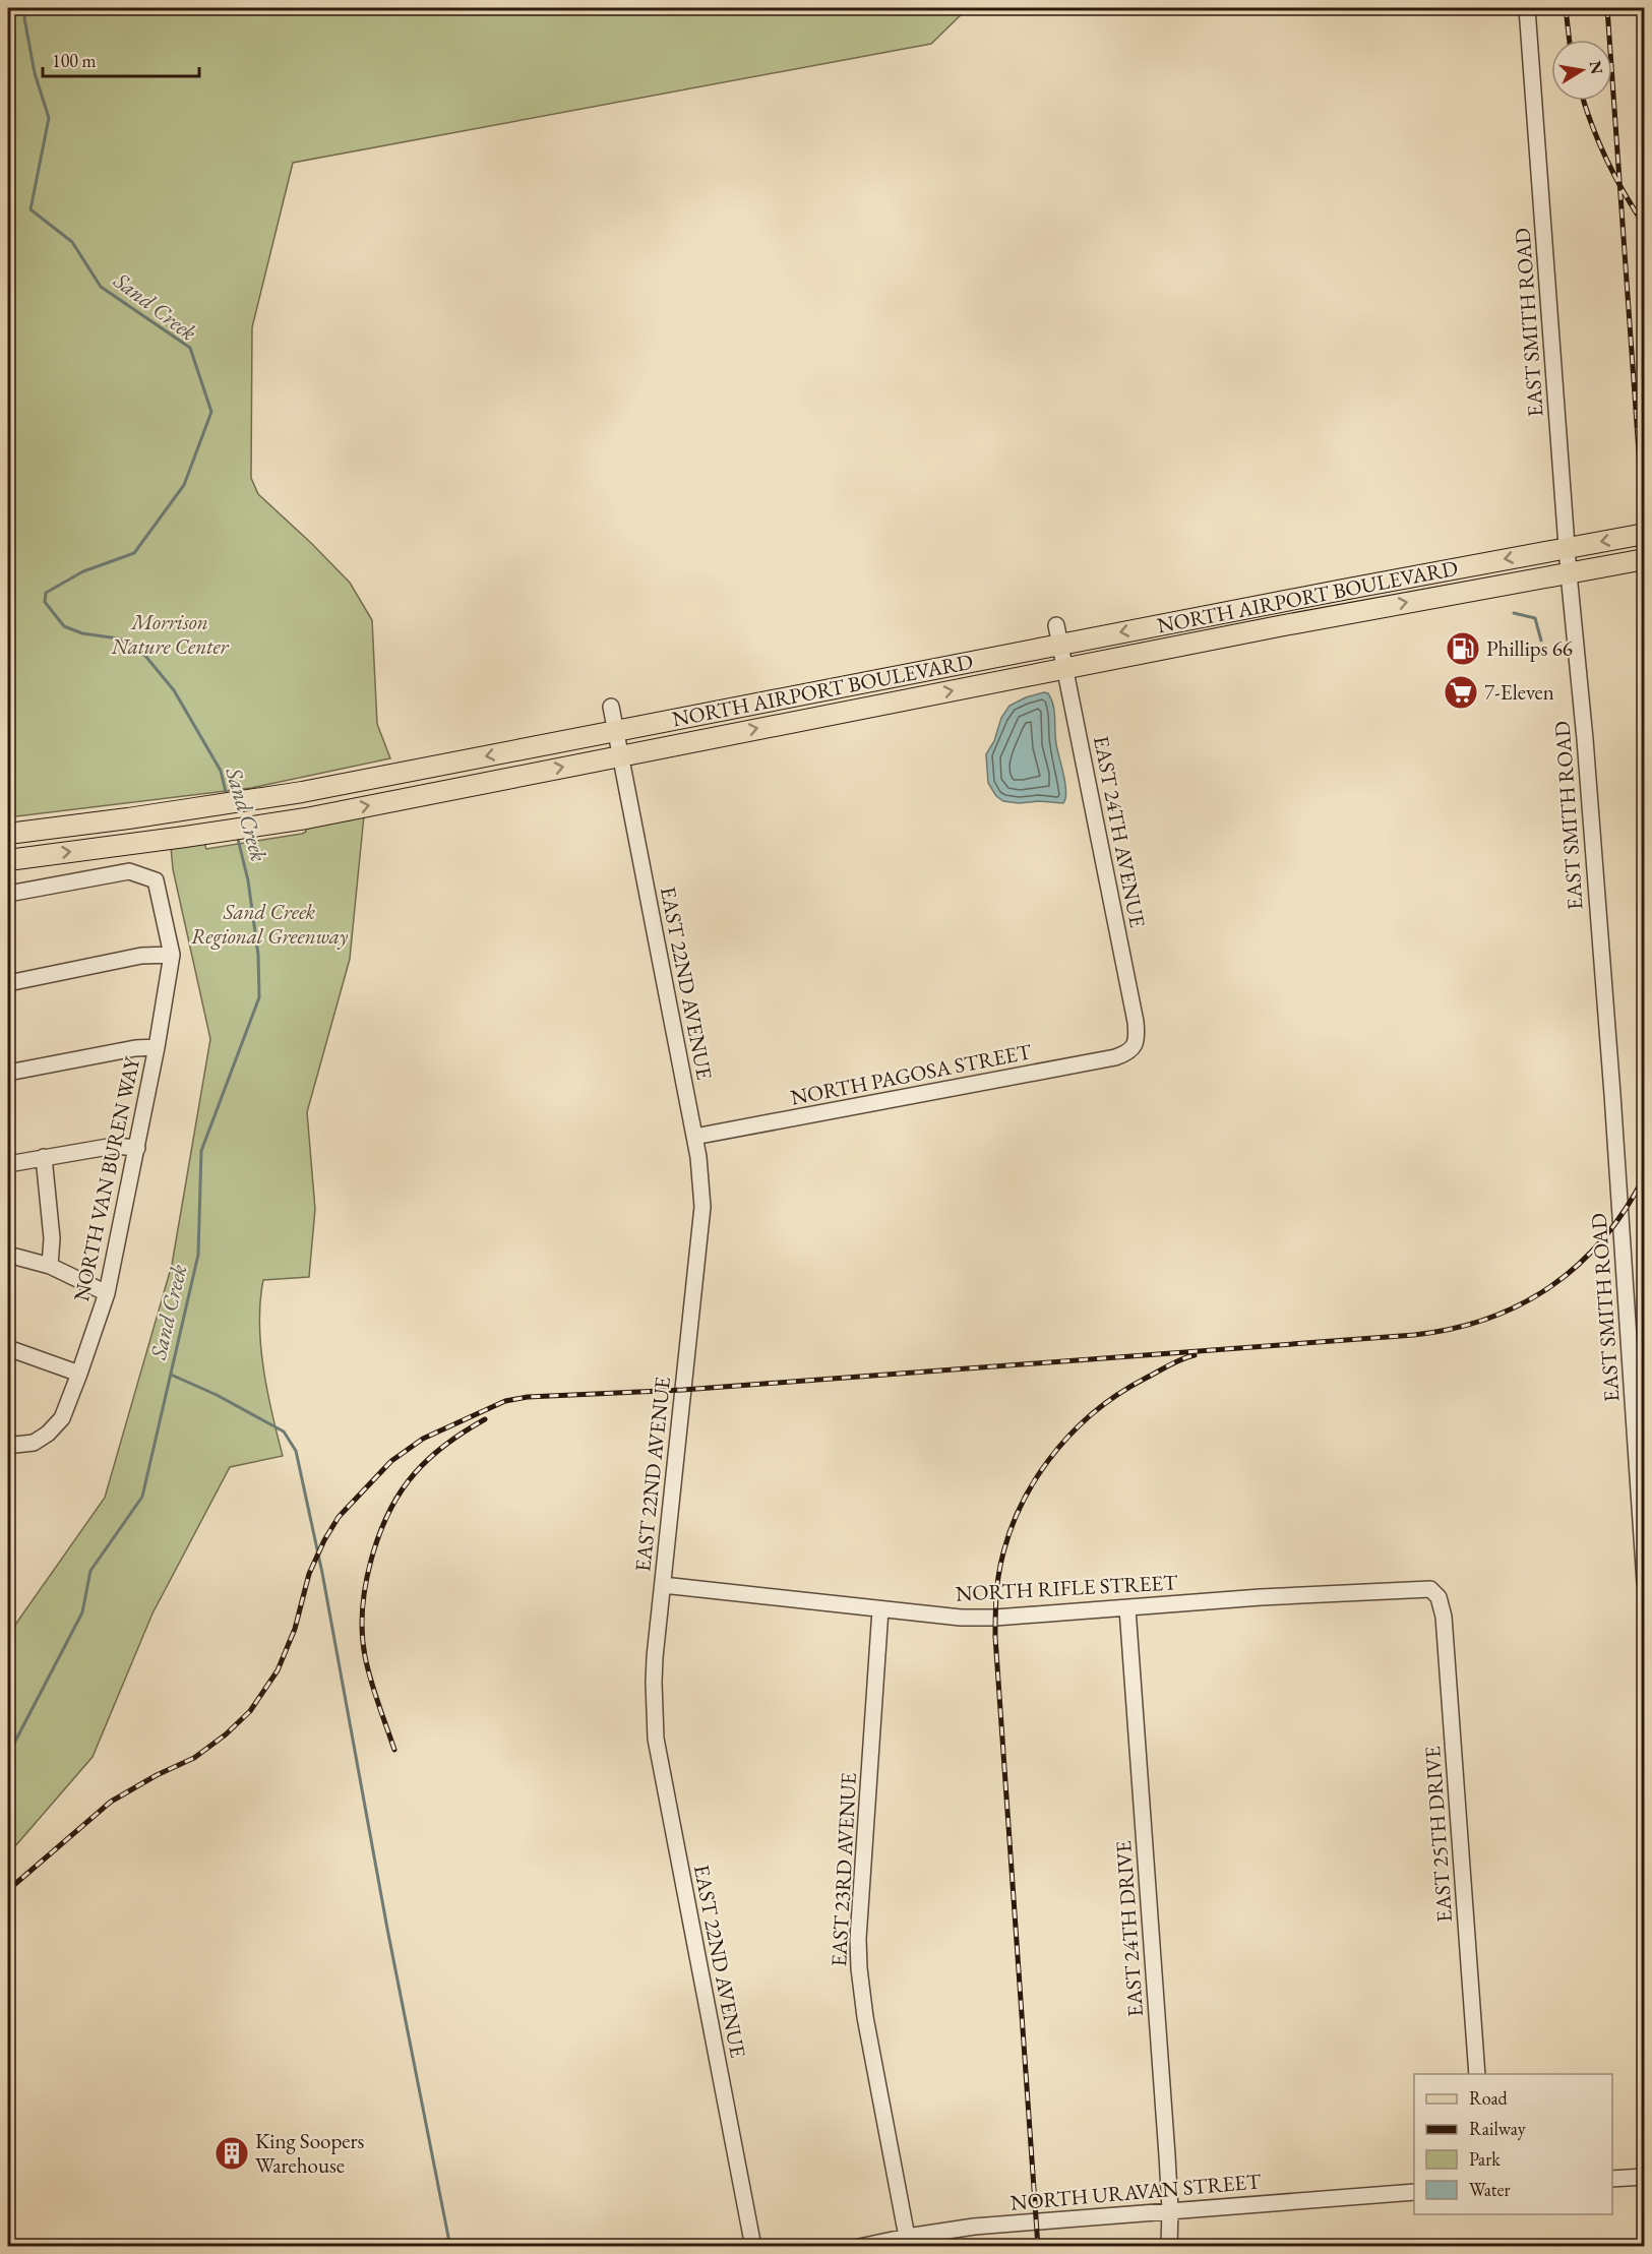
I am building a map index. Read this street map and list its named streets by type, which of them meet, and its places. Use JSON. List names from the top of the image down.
{
  "streets": {
    "main road": ["NORTH AIRPORT BOULEVARD"],
    "street": [
      "EAST SMITH ROAD",
      "EAST 24TH AVENUE",
      "EAST 22ND AVENUE",
      "NORTH PAGOSA STREET",
      "NORTH VAN BUREN WAY",
      "NORTH RIFLE STREET",
      "EAST 25TH DRIVE",
      "EAST 23RD AVENUE",
      "EAST 24TH DRIVE",
      "NORTH URAVAN STREET"
    ]
  },
  "crossings": [
    ["EAST SMITH ROAD", "NORTH AIRPORT BOULEVARD"],
    ["NORTH AIRPORT BOULEVARD", "EAST 24TH AVENUE"],
    ["NORTH AIRPORT BOULEVARD", "EAST 22ND AVENUE"],
    ["EAST 24TH AVENUE", "NORTH PAGOSA STREET"],
    ["EAST 22ND AVENUE", "NORTH PAGOSA STREET"],
    ["EAST 22ND AVENUE", "NORTH RIFLE STREET"],
    ["NORTH RIFLE STREET", "EAST 25TH DRIVE"],
    ["NORTH RIFLE STREET", "EAST 23RD AVENUE"],
    ["NORTH RIFLE STREET", "EAST 24TH DRIVE"],
    ["EAST 23RD AVENUE", "NORTH URAVAN STREET"],
    ["EAST 24TH DRIVE", "NORTH URAVAN STREET"]
  ],
  "water": ["Sand Creek"],
  "parks": ["Morrison Nature Center", "Sand Creek Regional Greenway"],
  "places": {
    "fuel station": ["Phillips 66"],
    "supermarket": ["7-Eleven"],
    "building": ["King Soopers Warehouse"]
  },
  "legend": [
    "Road",
    "Railway",
    "Park",
    "Water"
  ],
  "scale_bar": "100 m",
  "north": "right"
}
